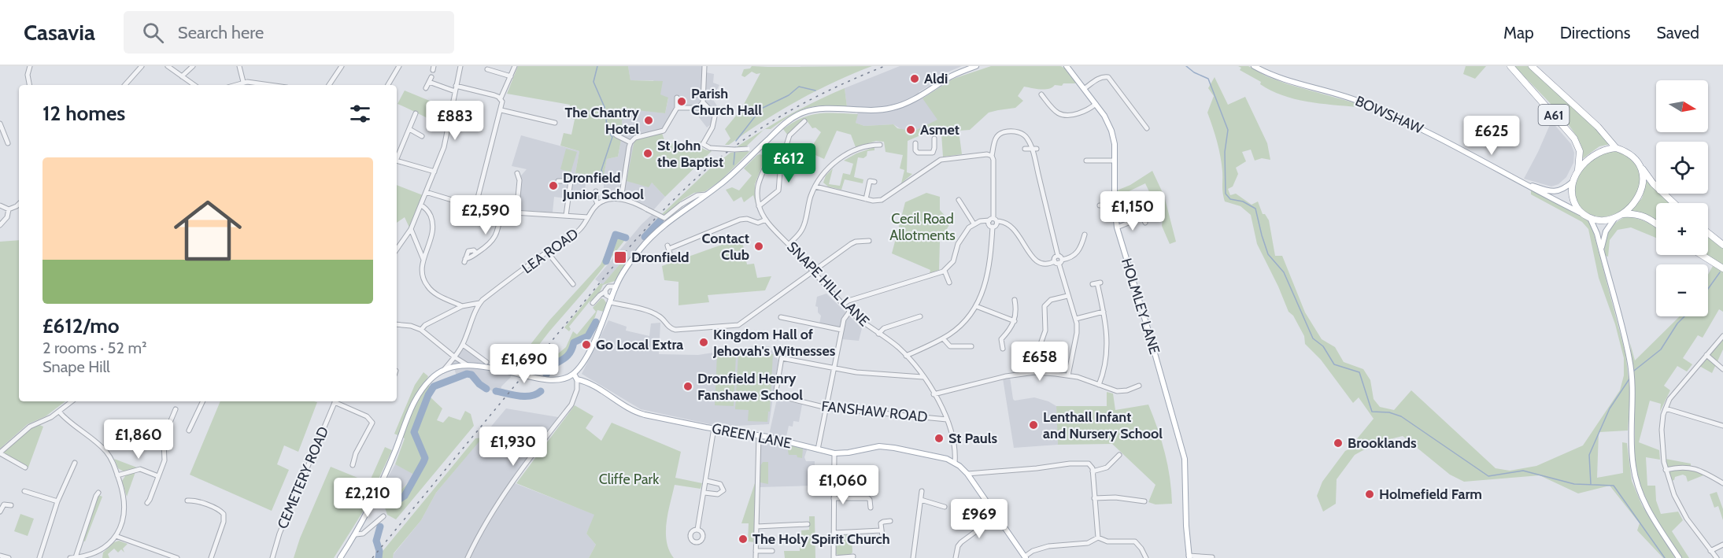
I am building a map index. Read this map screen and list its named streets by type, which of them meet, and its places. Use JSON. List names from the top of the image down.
{
  "streets": {
    "highway": ["BOWSHAW", "A61"],
    "main road": ["HOLMLEY LANE", "GREEN LANE"],
    "street": [
      "LEA ROAD",
      "SNAPE HILL LANE",
      "FANSHAW ROAD",
      "CEMETERY ROAD"
    ]
  },
  "crossings": [
    ["BOWSHAW", "A61"],
    ["SNAPE HILL LANE", "FANSHAW ROAD"],
    ["SNAPE HILL LANE", "GREEN LANE"]
  ],
  "parks": ["Cecil Road Allotments", "Cliffe Park"],
  "places": {
    "other": [
      "Aldi",
      "Parish Church Hall",
      "The Chantry Hotel",
      "Asmet",
      "St John the Baptist",
      "Dronfield Junior School",
      "Contact Club",
      "Kingdom Hall of Jehovah's Witnesses",
      "Go Local Extra",
      "Dronfield Henry Fanshawe School",
      "Lenthall Infant and Nursery School",
      "St Pauls",
      "Brooklands",
      "Holmefield Farm",
      "The Holy Spirit Church"
    ],
    "transit": ["Dronfield"]
  },
  "north": "right",
  "page": {
    "header": "Casavia",
    "search": "Search here",
    "nav": ["Map", "Directions", "Saved"],
    "map_buttons": ["+", "−"],
    "heading": "12 homes",
    "price": [
      "£883",
      "£625",
      "£612",
      "£1,150",
      "£2,590",
      "£658",
      "£1,690",
      "£1,860",
      "£1,930",
      "£1,060",
      "£2,210",
      "£969"
    ],
    "list": [
      {
        "name": "£612/mo",
        "note": "2 rooms · 52 m² · Snape Hill"
      }
    ]
  }
}
